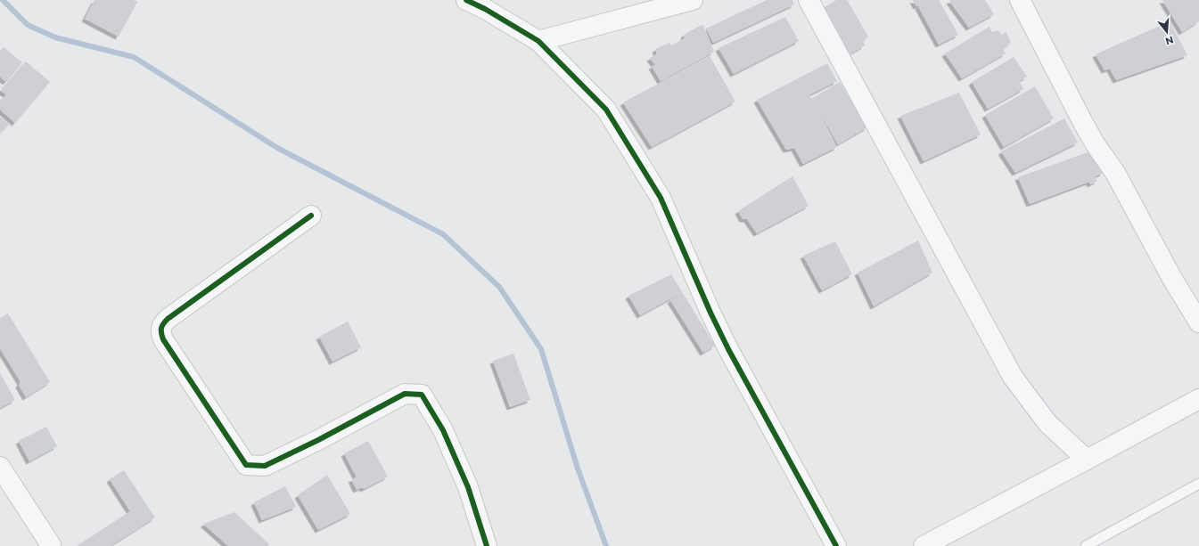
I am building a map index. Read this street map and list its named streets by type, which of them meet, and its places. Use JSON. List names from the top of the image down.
{
  "north": "bottom"
}
